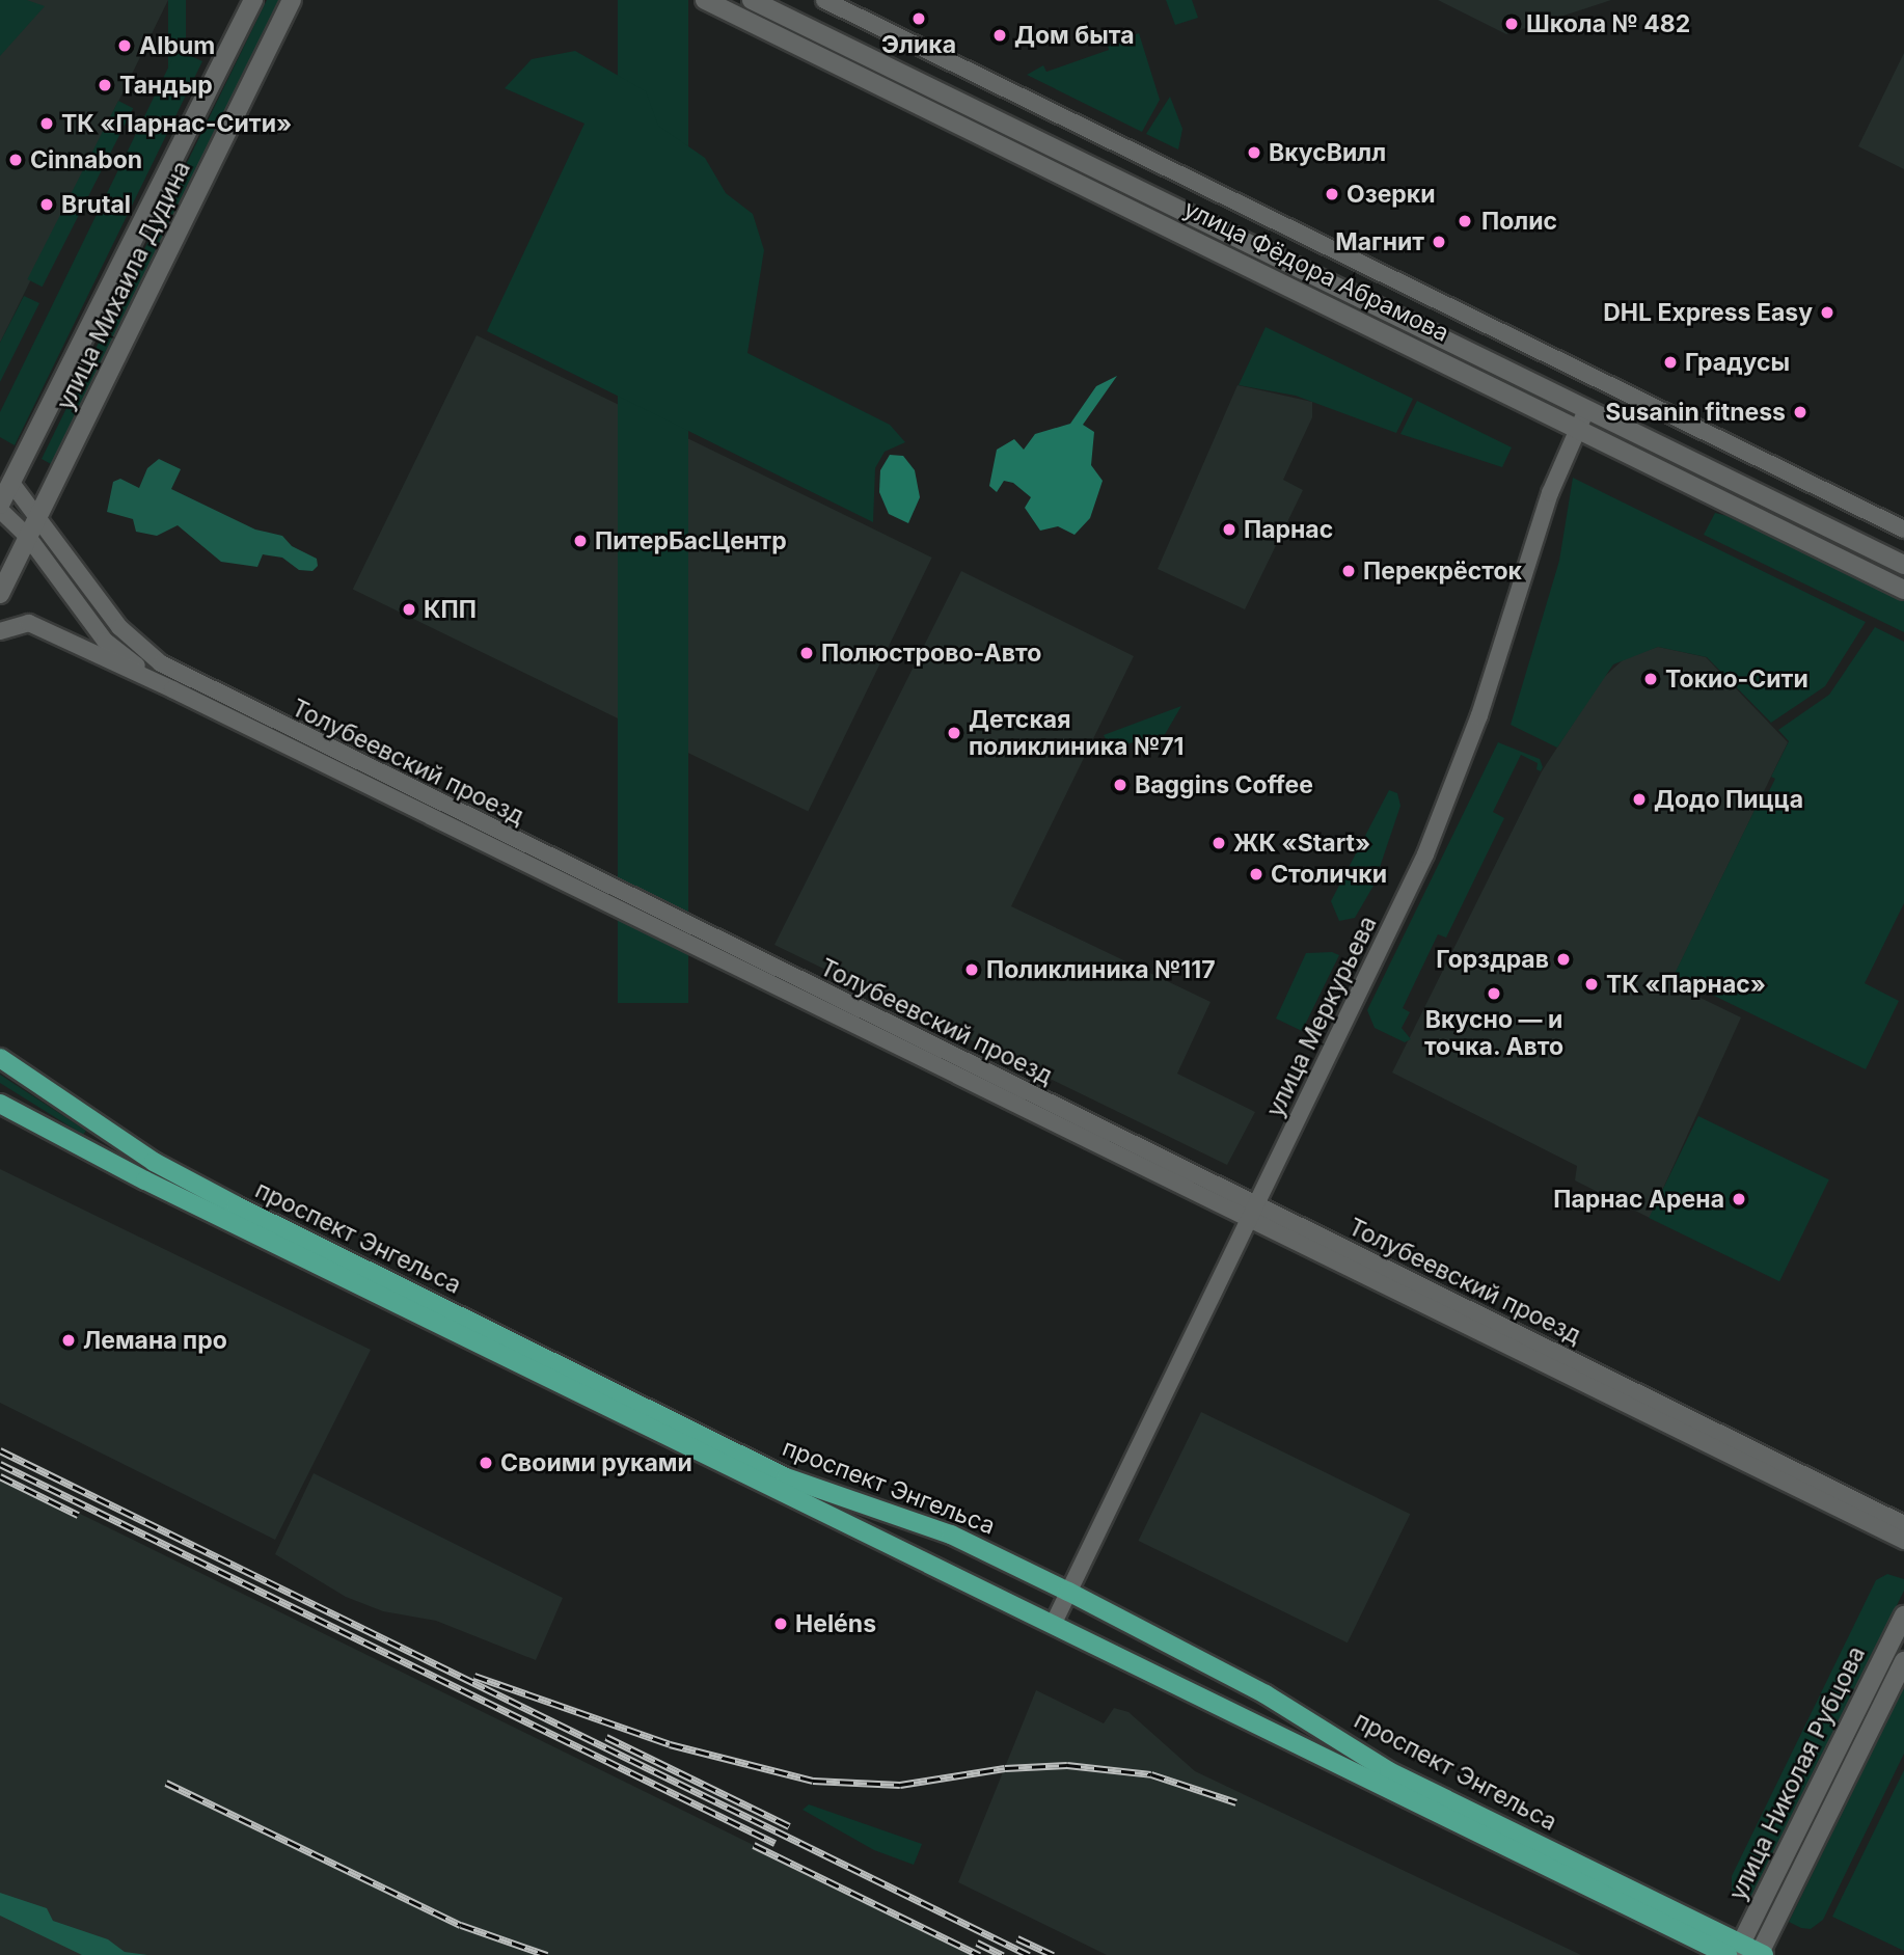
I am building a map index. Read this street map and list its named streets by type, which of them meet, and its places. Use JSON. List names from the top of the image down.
{
  "streets": {
    "main road": ["проспект Энгельса"],
    "street": [
      "улица Фёдора Абрамова",
      "улица Михаила Дудина",
      "Толубеевский проезд",
      "улица Меркурьева",
      "улица Николая Рубцова"
    ]
  },
  "crossings": [
    ["улица Фёдора Абрамова", "улица Меркурьева"],
    ["улица Михаила Дудина", "Толубеевский проезд"],
    ["Толубеевский проезд", "улица Меркурьева"],
    ["улица Меркурьева", "проспект Энгельса"],
    ["проспект Энгельса", "улица Николая Рубцова"]
  ],
  "places": [
    "Элика",
    "Школа № 482",
    "Дом быта",
    "Album",
    "Тандыр",
    "ТК «Парнас-Сити»",
    "ВкусВилл",
    "Cinnabon",
    "Озерки",
    "Brutal",
    "Полис",
    "Магнит",
    "DHL Express Easy",
    "Градусы",
    "Susanin fitness",
    "Парнас",
    "ПитерБасЦентр",
    "Перекрёсток",
    "КПП",
    "Полюстрово-Авто",
    "Токио-Сити",
    "Детская поликлиника №71",
    "Baggins Coffee",
    "Додо Пицца",
    "ЖК «Start»",
    "Столички",
    "Горздрав",
    "Поликлиника №117",
    "ТК «Парнас»",
    "Вкусно — и точка. Авто",
    "Парнас Арена",
    "Лемана про",
    "Своими руками",
    "Heléns"
  ]
}
